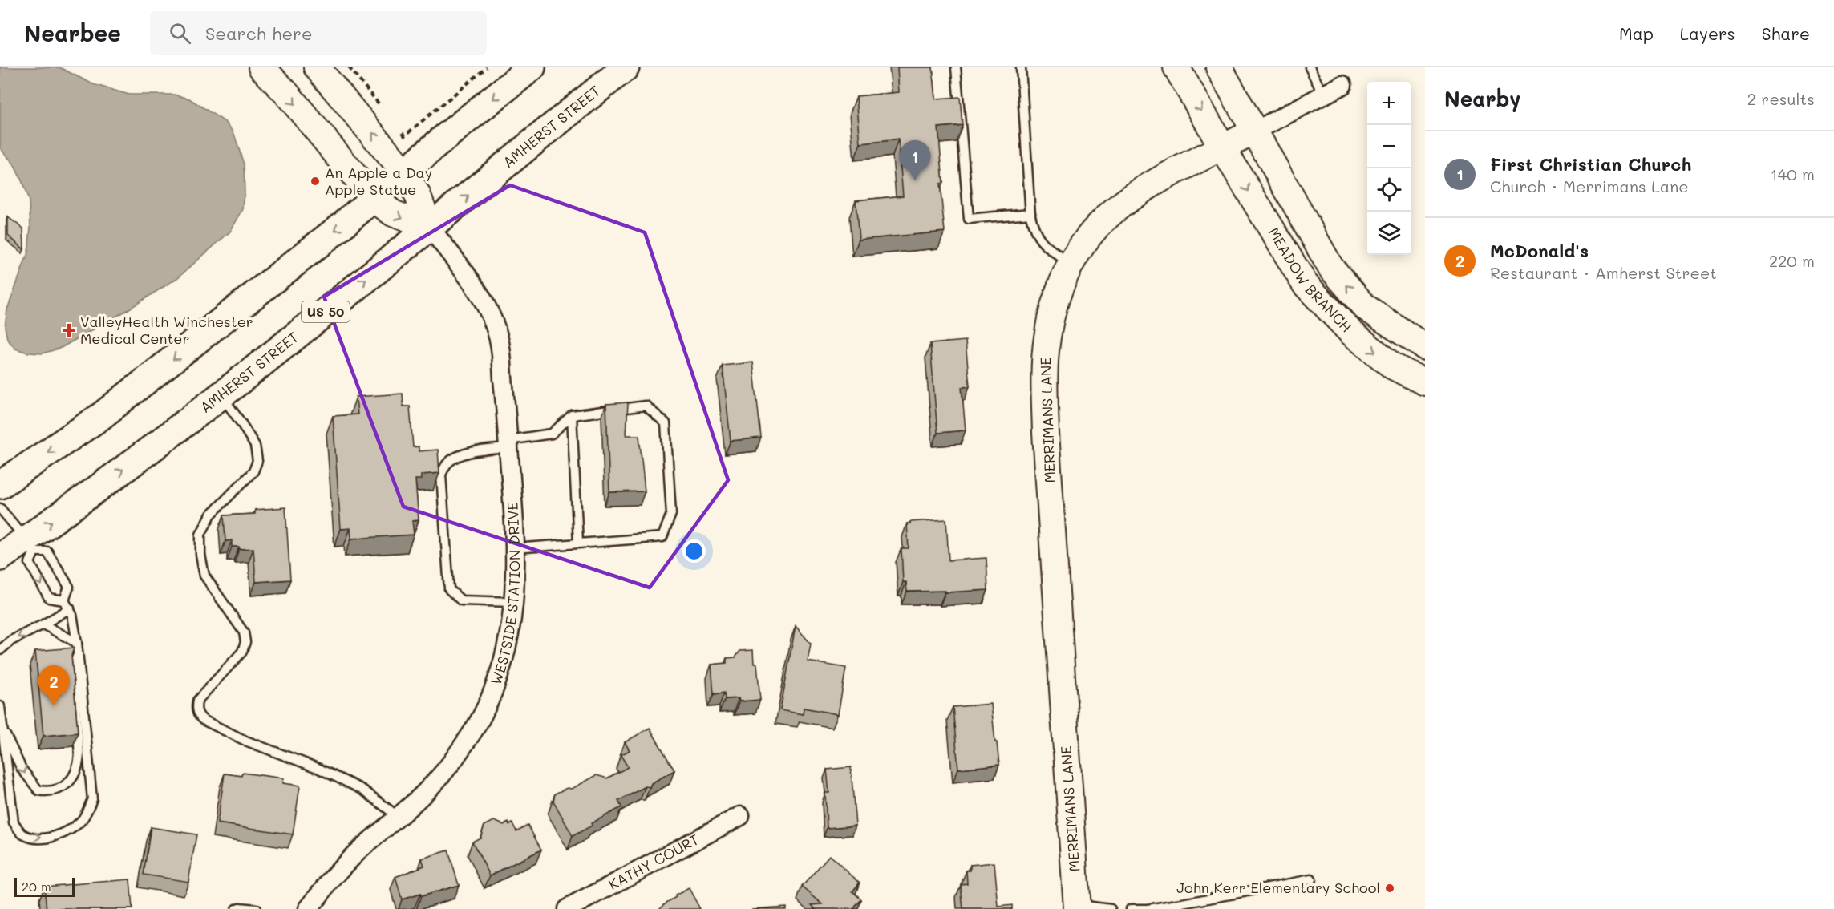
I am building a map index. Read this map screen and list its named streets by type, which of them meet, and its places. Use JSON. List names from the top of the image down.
{
  "streets": {
    "main road": [
      "AMHERST STREET",
      "MEADOW BRANCH",
      "US 50",
      "MERRIMANS LANE"
    ],
    "street": ["WESTSIDE STATION DRIVE", "KATHY COURT"]
  },
  "crossings": [
    ["AMHERST STREET", "WESTSIDE STATION DRIVE"],
    ["MEADOW BRANCH", "MERRIMANS LANE"]
  ],
  "places": {
    "other": ["An Apple a Day Apple Statue", "John Kerr Elementary School"],
    "health": ["ValleyHealth Winchester Medical Center"]
  },
  "scale_bar": "20 m",
  "page": {
    "header": "Nearbee",
    "search": "Search here",
    "nav": ["Map", "Layers", "Share"],
    "heading": ["Nearby", "2 results"],
    "map_buttons": ["+", "−"],
    "list": [
      {
        "mark": "1",
        "name": "First Christian Church",
        "note": "Church · Merrimans Lane",
        "value": "140 m"
      },
      {
        "mark": "2",
        "name": "McDonald's",
        "note": "Restaurant · Amherst Street",
        "value": "220 m"
      }
    ],
    "pins": ["1", "2"],
    "scale": "20 m"
  }
}
